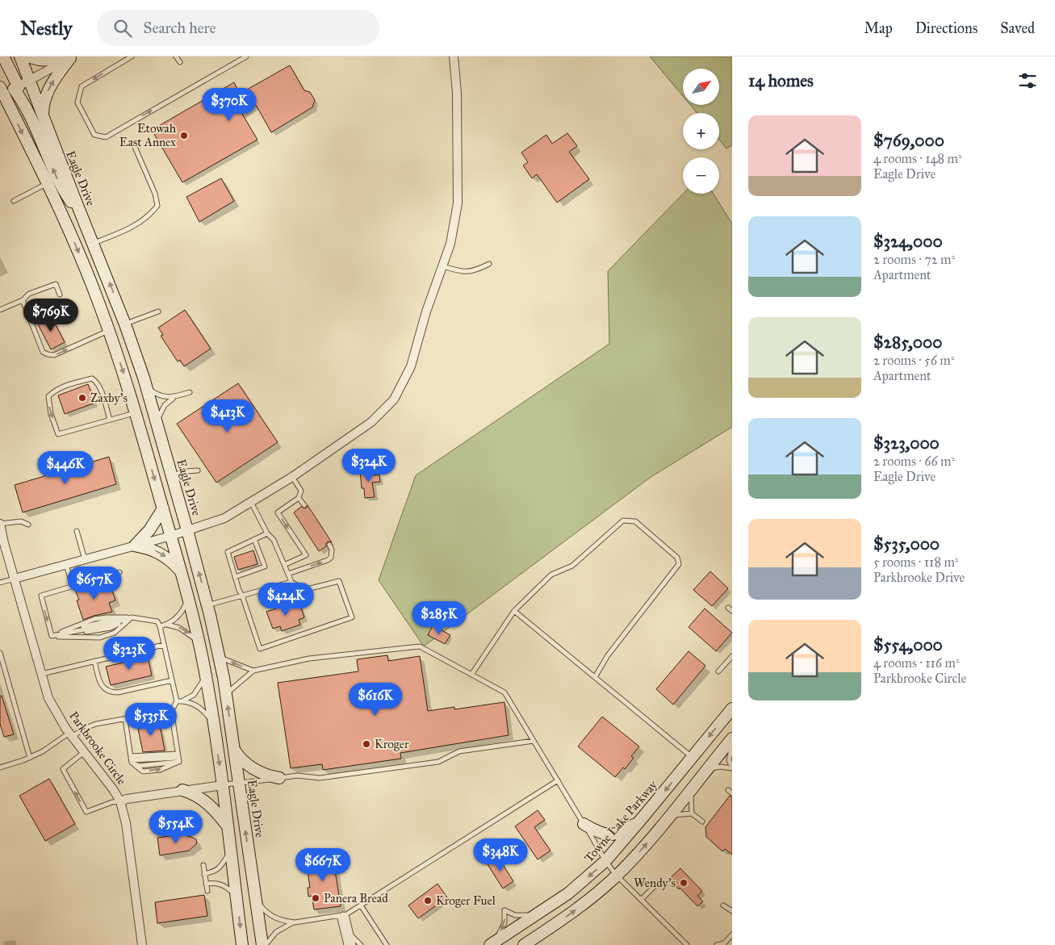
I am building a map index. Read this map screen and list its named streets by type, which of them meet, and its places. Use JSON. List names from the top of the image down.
{
  "streets": {
    "street": ["Eagle Drive", "Parkbrooke Circle", "Towne Lake Parkway"]
  },
  "places": [
    "Etowah East Annex",
    "Zaxby's",
    "Kroger",
    "Wendy's",
    "Panera Bread",
    "Kroger Fuel"
  ],
  "north": "top right",
  "page": {
    "header": "Nestly",
    "search": "Search here",
    "nav": ["Map", "Directions", "Saved"],
    "heading": "14 homes",
    "map_buttons": ["+", "−"],
    "price": [
      "$370K",
      "$769K",
      "$413K",
      "$324K",
      "$446K",
      "$657K",
      "$424K",
      "$285K",
      "$323K",
      "$616K",
      "$535K",
      "$554K",
      "$348K",
      "$667K"
    ],
    "list": [
      {
        "name": "$769,000",
        "note": "4 rooms · 148 m² · Eagle Drive"
      },
      {
        "name": "$324,000",
        "note": "2 rooms · 72 m² · Apartment"
      },
      {
        "name": "$285,000",
        "note": "2 rooms · 56 m² · Apartment"
      },
      {
        "name": "$323,000",
        "note": "2 rooms · 66 m² · Eagle Drive"
      },
      {
        "name": "$535,000",
        "note": "5 rooms · 118 m² · Parkbrooke Drive"
      },
      {
        "name": "$554,000",
        "note": "4 rooms · 116 m² · Parkbrooke Circle"
      }
    ]
  }
}
